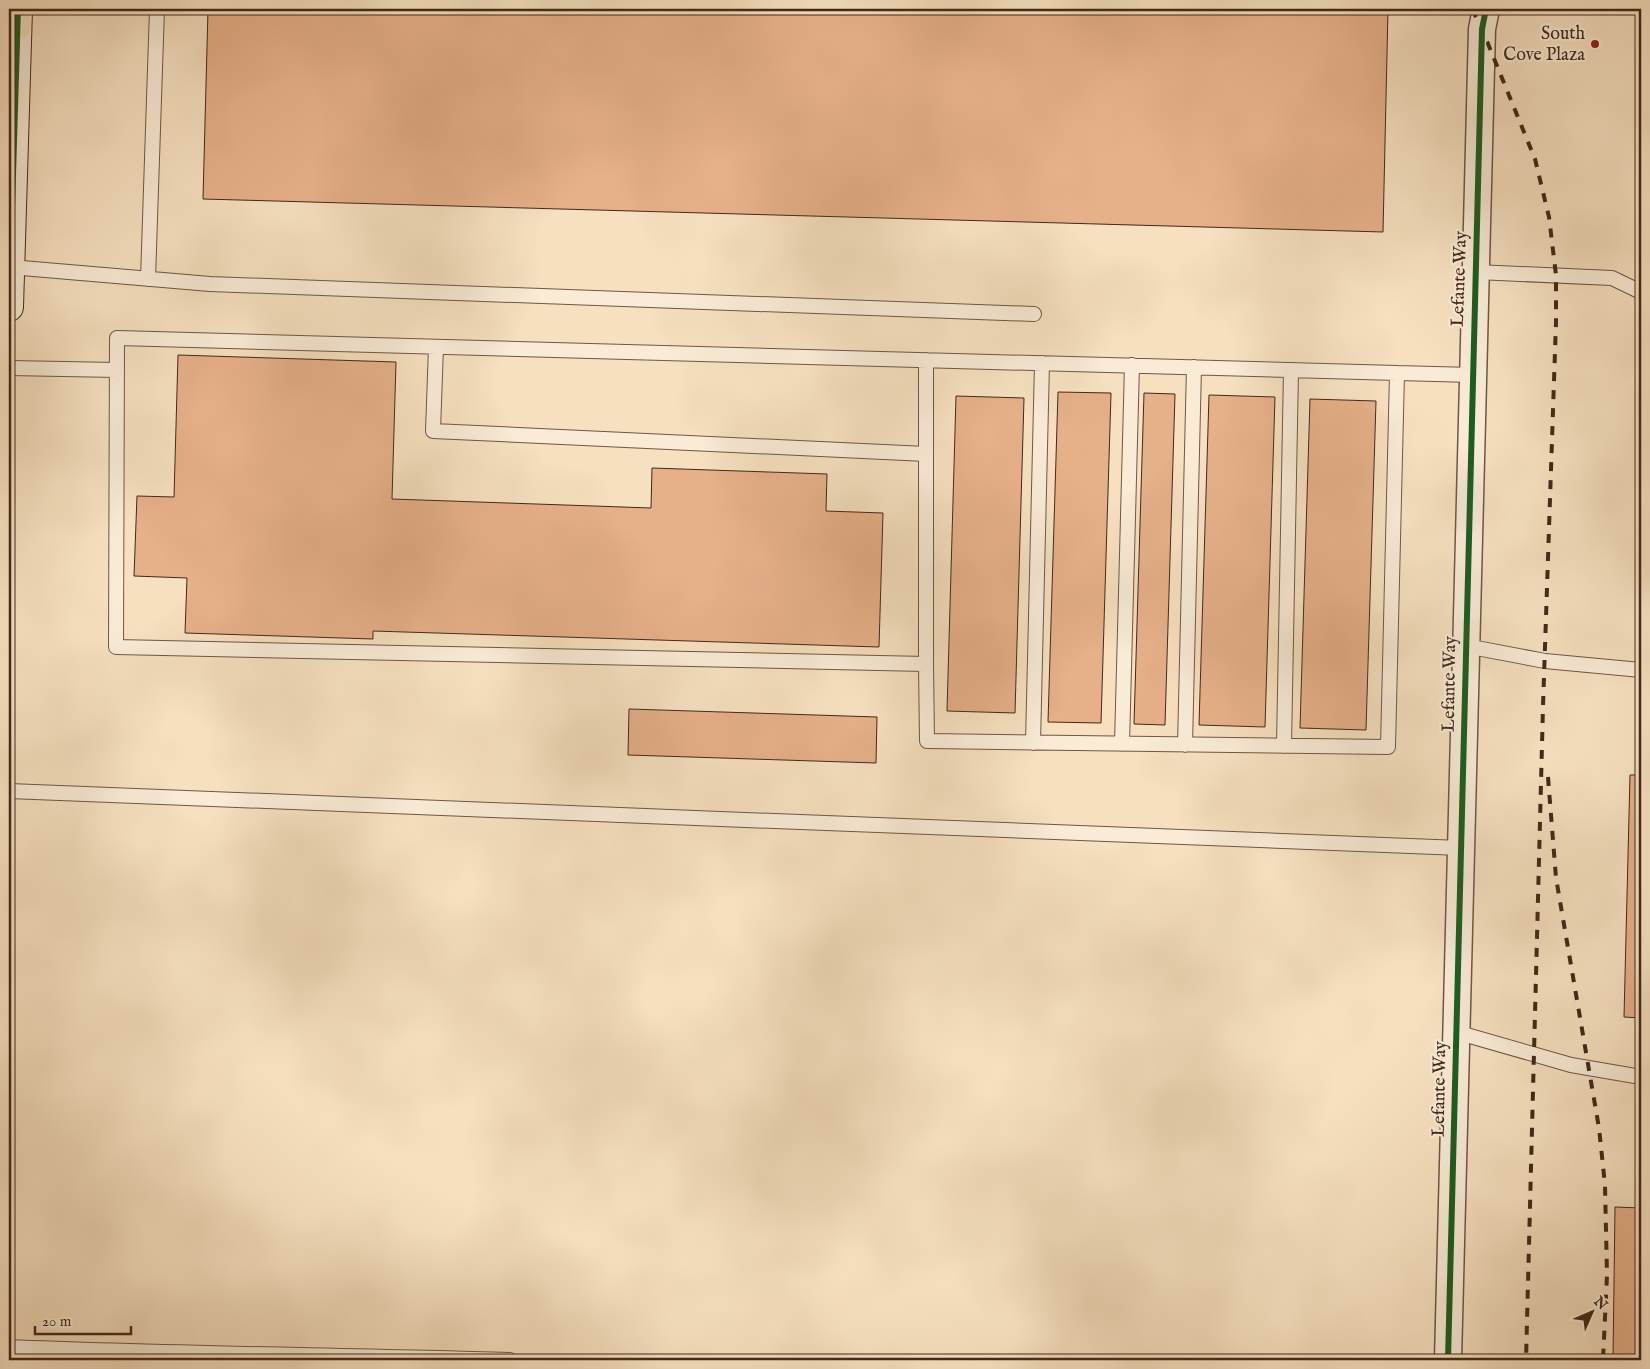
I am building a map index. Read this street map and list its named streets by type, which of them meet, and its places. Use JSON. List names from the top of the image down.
{
  "streets": {
    "street": ["Lefante Way"]
  },
  "places": ["South Cove Plaza"],
  "scale_bar": "20 m",
  "north": "top right"
}
